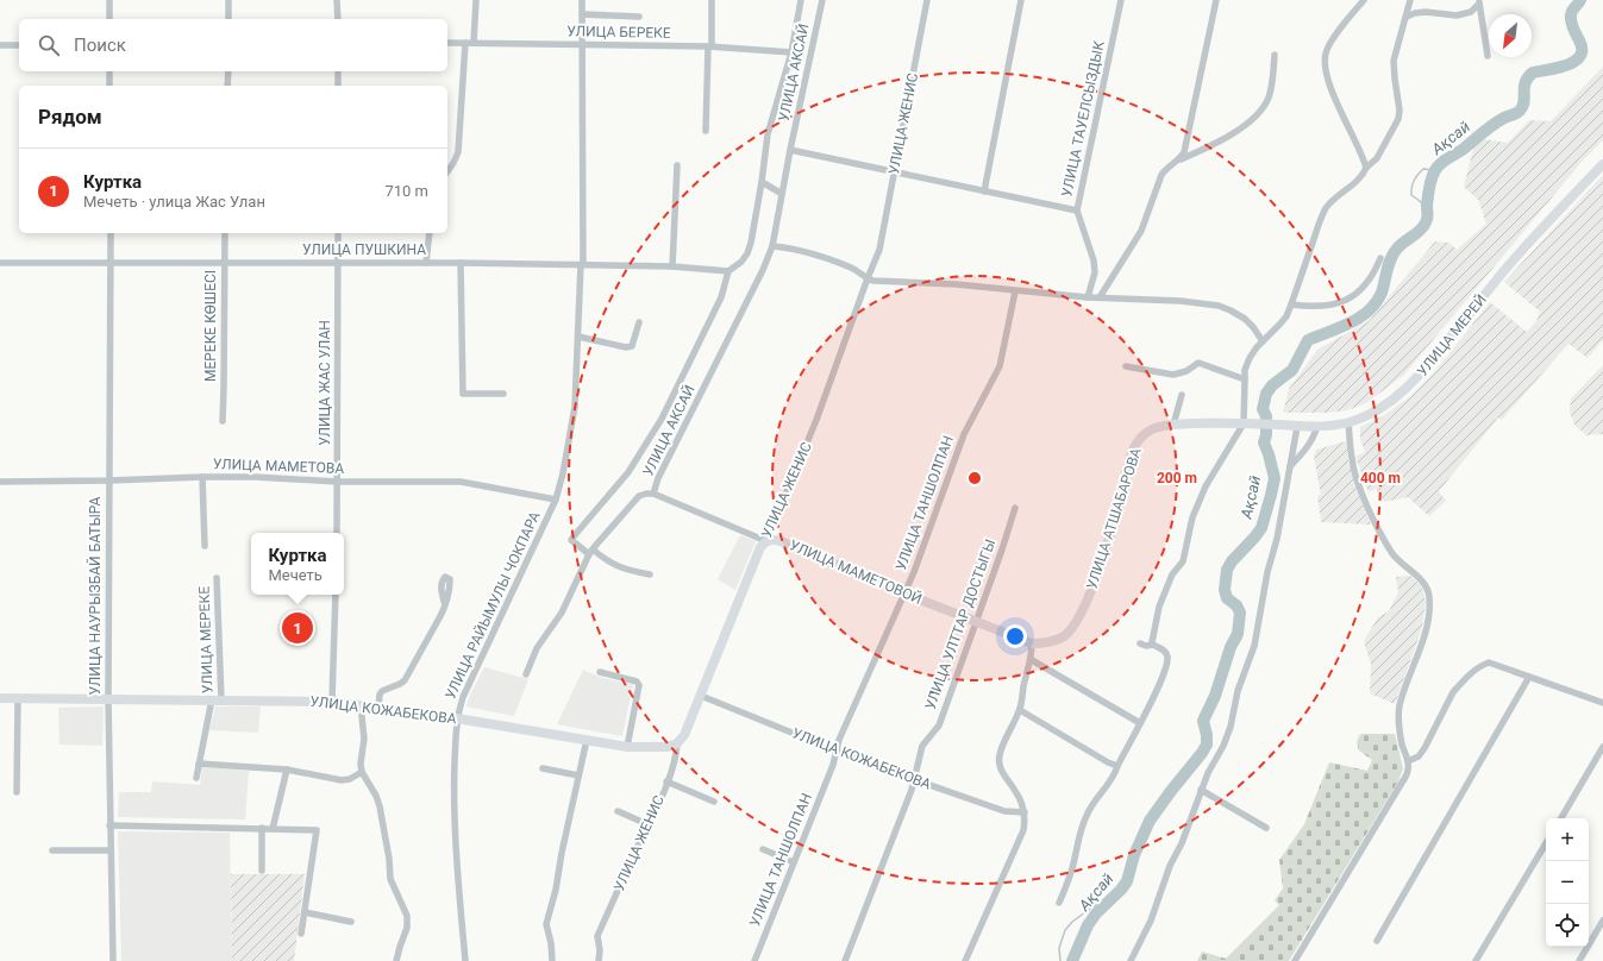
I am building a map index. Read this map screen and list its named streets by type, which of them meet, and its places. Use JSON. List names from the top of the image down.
{
  "streets": {
    "main road": [
      "УЛИЦА ЖЕНИС",
      "УЛИЦА МЕРЕЙ",
      "УЛИЦА АТШАБАРОВА",
      "УЛИЦА МАМЕТОВОЙ",
      "УЛИЦА КОЖАБЕКОВА"
    ],
    "street": [
      "УЛИЦА БЕРЕКЕ",
      "УЛИЦА АКСАЙ",
      "УЛИЦА ТАУЕЛСЫЗДЫК",
      "УЛИЦА ПУШКИНА",
      "МЕРЕКЕ КӨШЕСІ",
      "УЛИЦА ЖАС УЛАН",
      "УЛИЦА МАМЕТОВА",
      "УЛИЦА ТАНШОЛПАН",
      "УЛИЦА НАУРЫЗБАЙ БАТЫРА",
      "УЛИЦА РАЙЫМУЛЫ ЧОКПАРА",
      "УЛИЦА УЛТТАР ДОСТЫГЫ",
      "УЛИЦА МЕРЕКЕ"
    ]
  },
  "crossings": [
    ["УЛИЦА БЕРЕКЕ", "УЛИЦА АКСАЙ"],
    ["УЛИЦА БЕРЕКЕ", "УЛИЦА РАЙЫМУЛЫ ЧОКПАРА"],
    ["УЛИЦА АКСАЙ", "УЛИЦА ПУШКИНА"],
    ["УЛИЦА АКСАЙ", "УЛИЦА МАМЕТОВОЙ"],
    ["УЛИЦА ЖЕНИС", "УЛИЦА МАМЕТОВОЙ"],
    ["УЛИЦА ЖЕНИС", "УЛИЦА КОЖАБЕКОВА"],
    ["УЛИЦА ПУШКИНА", "МЕРЕКЕ КӨШЕСІ"],
    ["УЛИЦА ПУШКИНА", "УЛИЦА ЖАС УЛАН"],
    ["УЛИЦА ПУШКИНА", "УЛИЦА НАУРЫЗБАЙ БАТЫРА"],
    ["УЛИЦА ПУШКИНА", "УЛИЦА РАЙЫМУЛЫ ЧОКПАРА"],
    ["УЛИЦА МЕРЕЙ", "УЛИЦА АТШАБАРОВА"],
    ["УЛИЦА ЖАС УЛАН", "УЛИЦА МАМЕТОВА"],
    ["УЛИЦА МАМЕТОВА", "УЛИЦА НАУРЫЗБАЙ БАТЫРА"],
    ["УЛИЦА МАМЕТОВА", "УЛИЦА РАЙЫМУЛЫ ЧОКПАРА"],
    ["УЛИЦА ТАНШОЛПАН", "УЛИЦА МАМЕТОВОЙ"],
    ["УЛИЦА ТАНШОЛПАН", "УЛИЦА КОЖАБЕКОВА"],
    ["УЛИЦА АТШАБАРОВА", "УЛИЦА МАМЕТОВОЙ"],
    ["УЛИЦА МАМЕТОВОЙ", "УЛИЦА УЛТТАР ДОСТЫГЫ"],
    ["УЛИЦА НАУРЫЗБАЙ БАТЫРА", "УЛИЦА КОЖАБЕКОВА"],
    ["УЛИЦА РАЙЫМУЛЫ ЧОКПАРА", "УЛИЦА КОЖАБЕКОВА"],
    ["УЛИЦА УЛТТАР ДОСТЫГЫ", "УЛИЦА КОЖАБЕКОВА"],
    ["УЛИЦА МЕРЕКЕ", "УЛИЦА КОЖАБЕКОВА"]
  ],
  "water": ["Ақсай"],
  "north": "bottom left",
  "page": {
    "search": "Поиск",
    "heading": "Рядом",
    "list": [
      {
        "mark": "1",
        "name": "Куртка",
        "note": "Мечеть · улица Жас Улан",
        "value": "710 m"
      }
    ],
    "popup": ["Куртка", "Мечеть"],
    "pins": "1",
    "map_buttons": ["+", "−"]
  },
  "rings": ["200 m", "400 m"]
}
